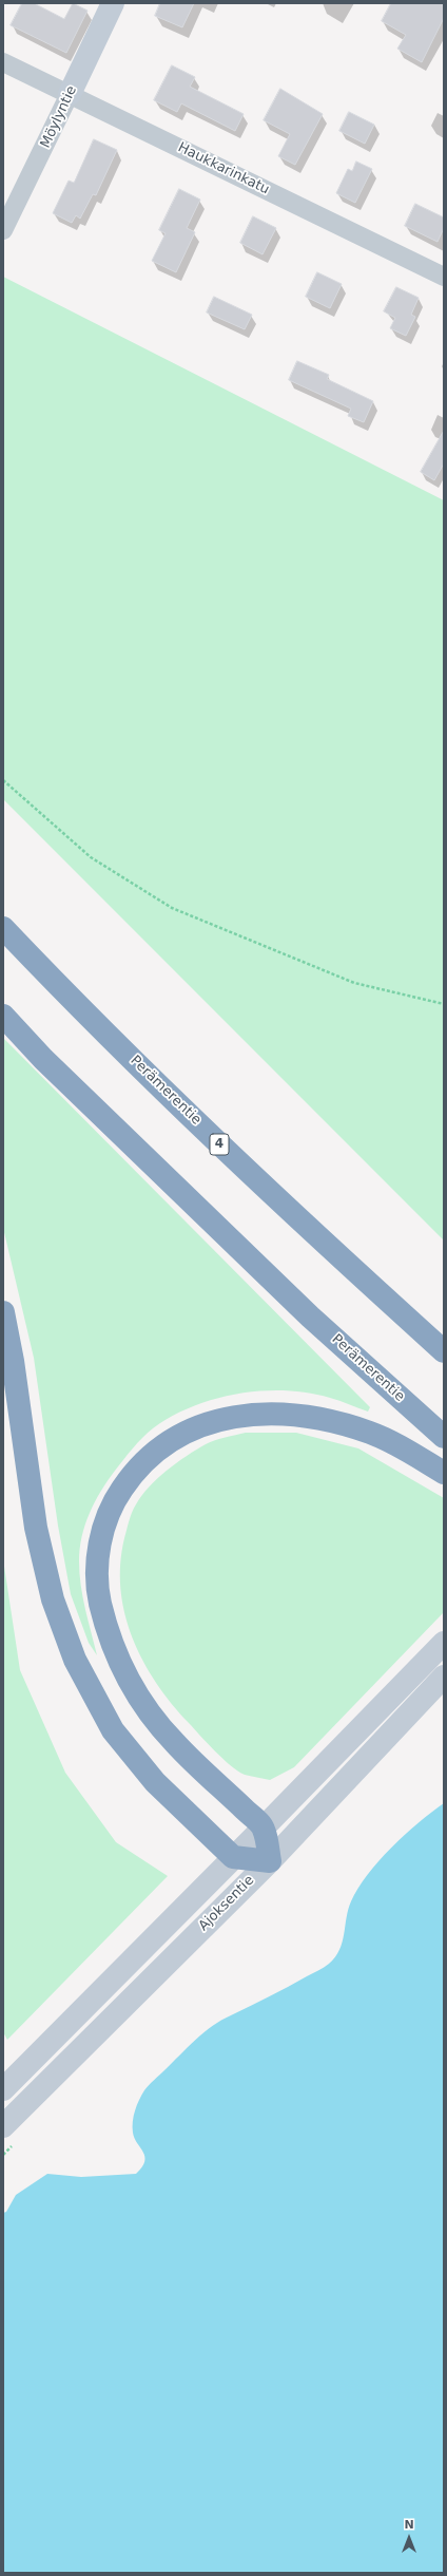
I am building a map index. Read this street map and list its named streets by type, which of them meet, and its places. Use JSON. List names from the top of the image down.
{
  "streets": {
    "highway": ["Perämerentie", "4"],
    "main road": ["Möylyntie", "Ajoksentie"],
    "street": ["Haukkarinkatu"]
  },
  "crossings": [
    ["Möylyntie", "Haukkarinkatu"]
  ],
  "north": "top"
}
